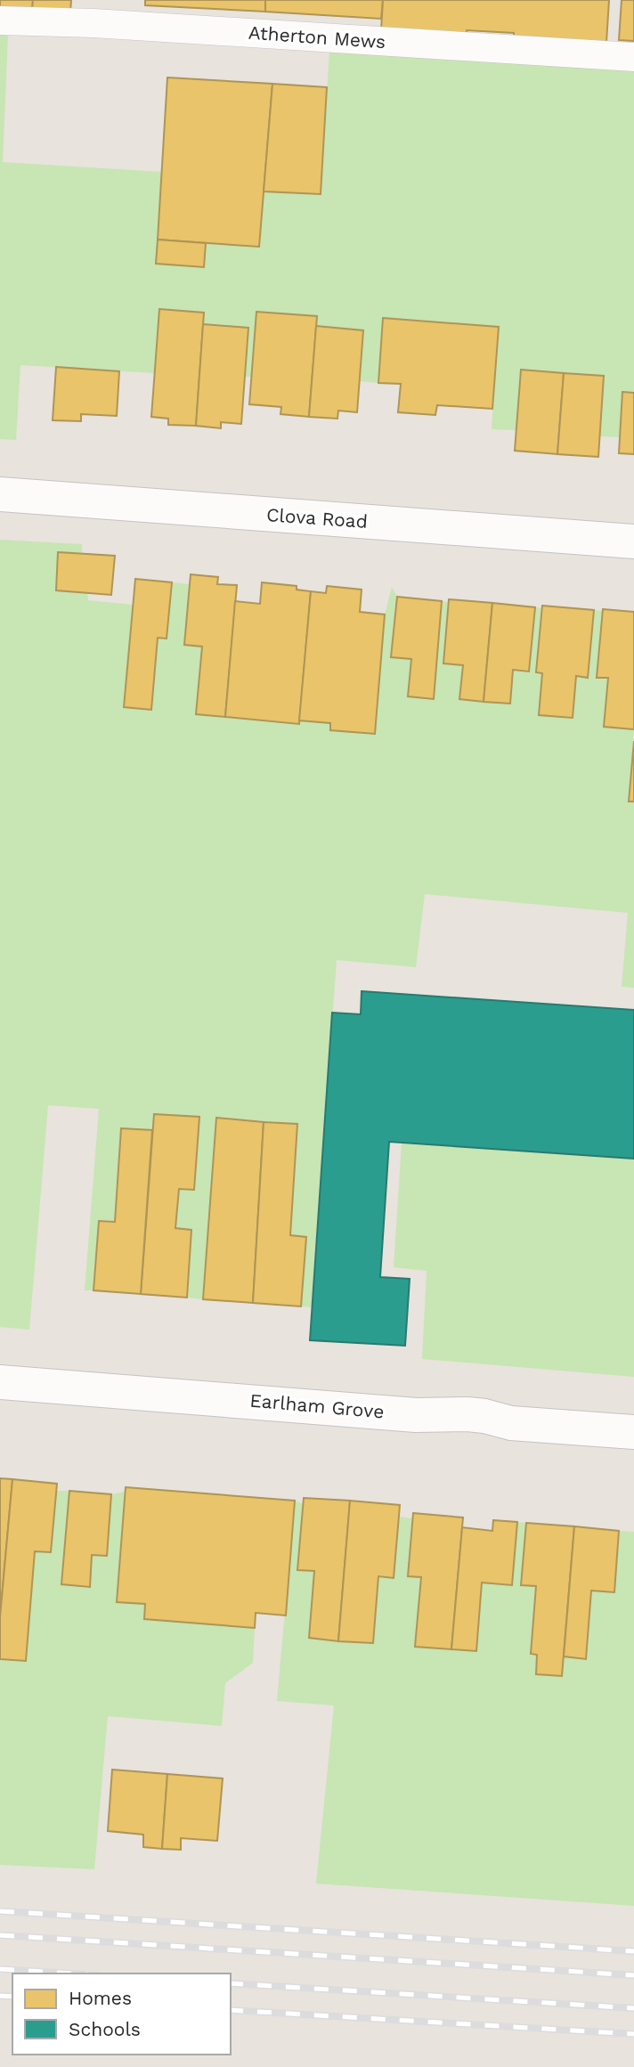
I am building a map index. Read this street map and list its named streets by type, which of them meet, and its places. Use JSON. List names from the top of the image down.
{
  "streets": {
    "street": ["Clova Road", "Earlham Grove"],
    "lane": ["Atherton Mews"]
  },
  "legend": ["Homes", "Schools"]
}
